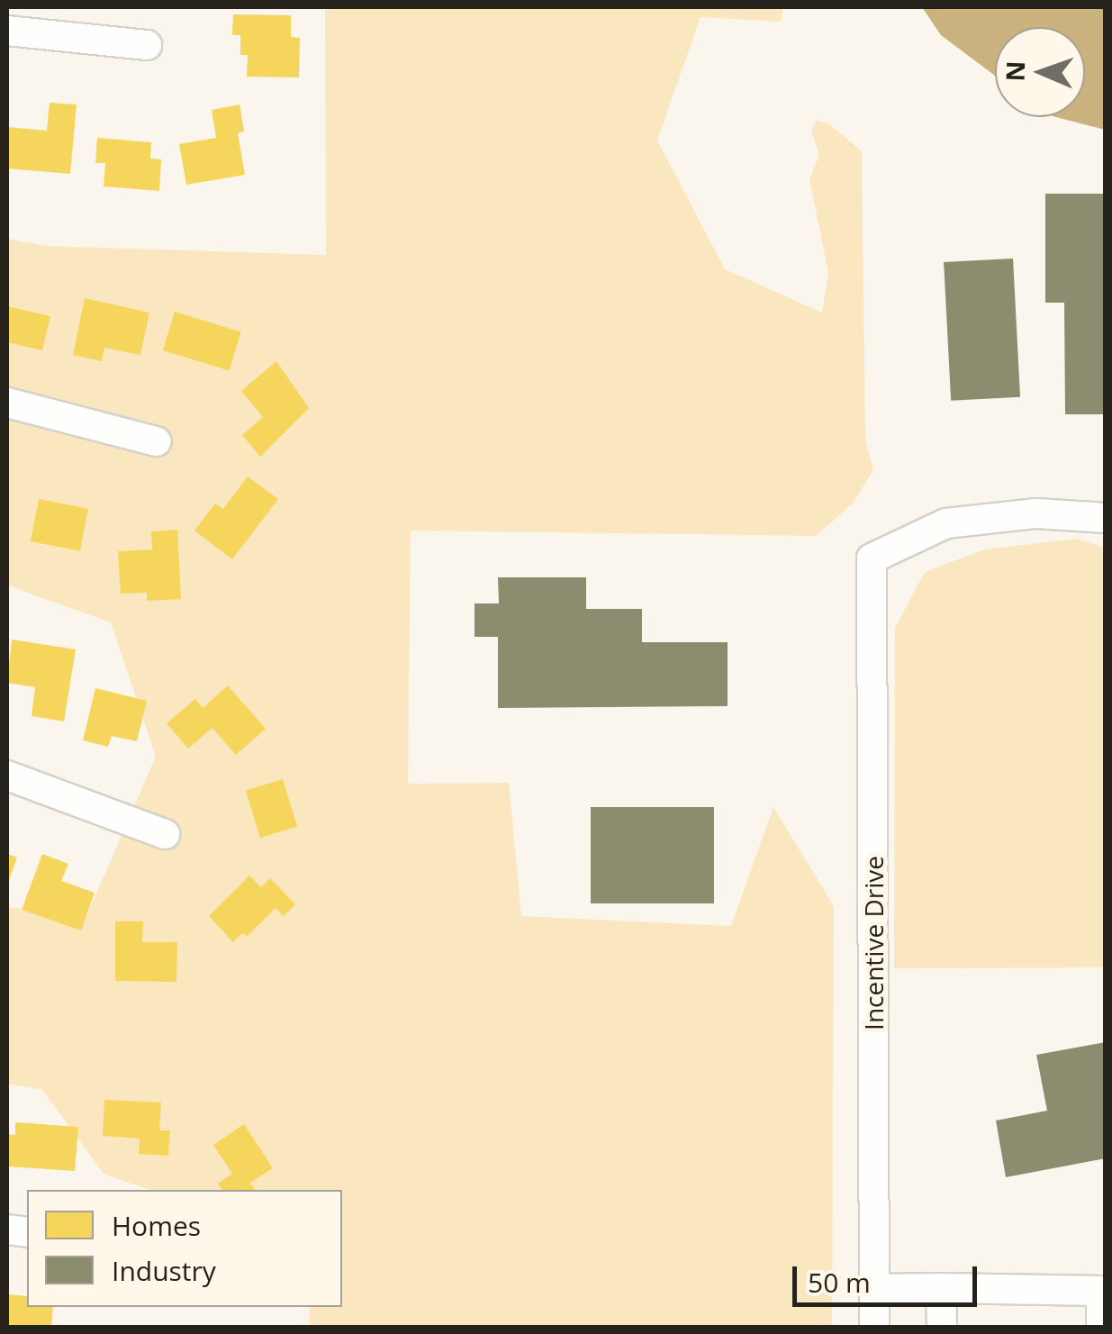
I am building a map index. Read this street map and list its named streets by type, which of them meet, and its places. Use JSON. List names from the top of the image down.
{
  "streets": {
    "street": ["Incentive Drive"]
  },
  "legend": ["Homes", "Industry"],
  "scale_bar": "50 m",
  "north": "left"
}
